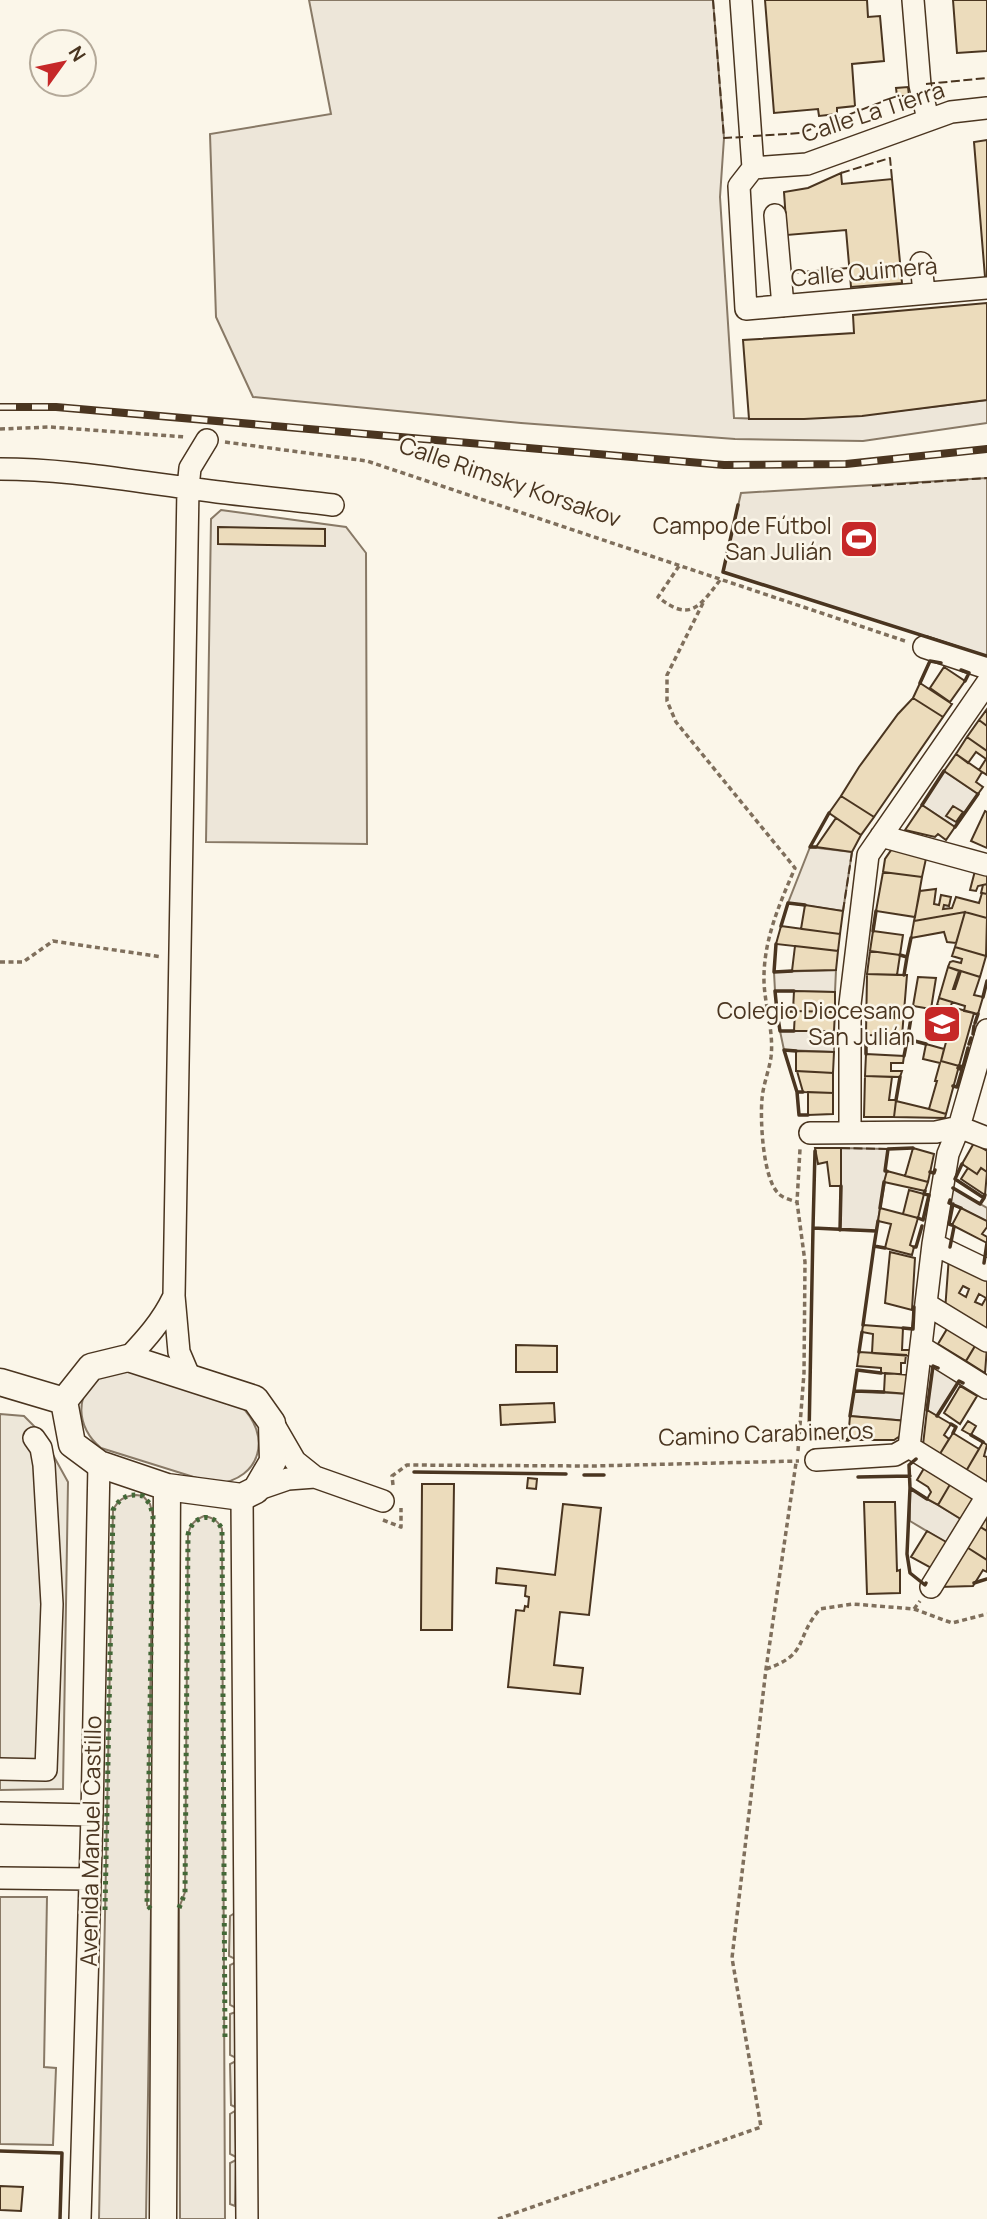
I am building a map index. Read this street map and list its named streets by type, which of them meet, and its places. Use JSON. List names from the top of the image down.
{
  "streets": {
    "street": [
      "Calle La Tierra",
      "Calle Quimera",
      "Camino Carabineros",
      "Avenida Manuel Castillo"
    ],
    "path": ["Calle Rimsky Korsakov"]
  },
  "crossings": [
    ["Calle La Tierra", "Calle Quimera"]
  ],
  "places": {
    "sports": ["Campo de Fútbol San Julián"],
    "school or university": ["Colegio Diocesano San Julián"]
  },
  "north": "top right"
}
